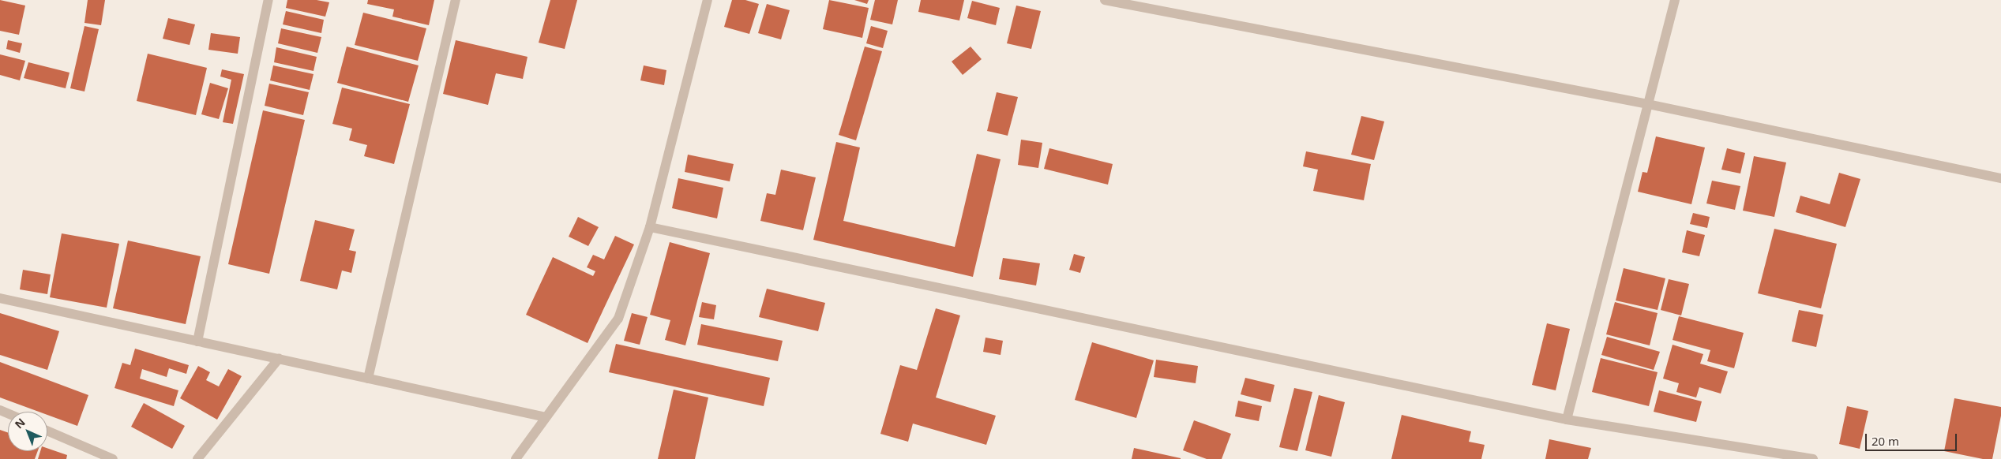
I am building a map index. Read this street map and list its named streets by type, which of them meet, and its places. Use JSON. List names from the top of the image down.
{
  "scale_bar": "20 m",
  "north": "top left"
}
